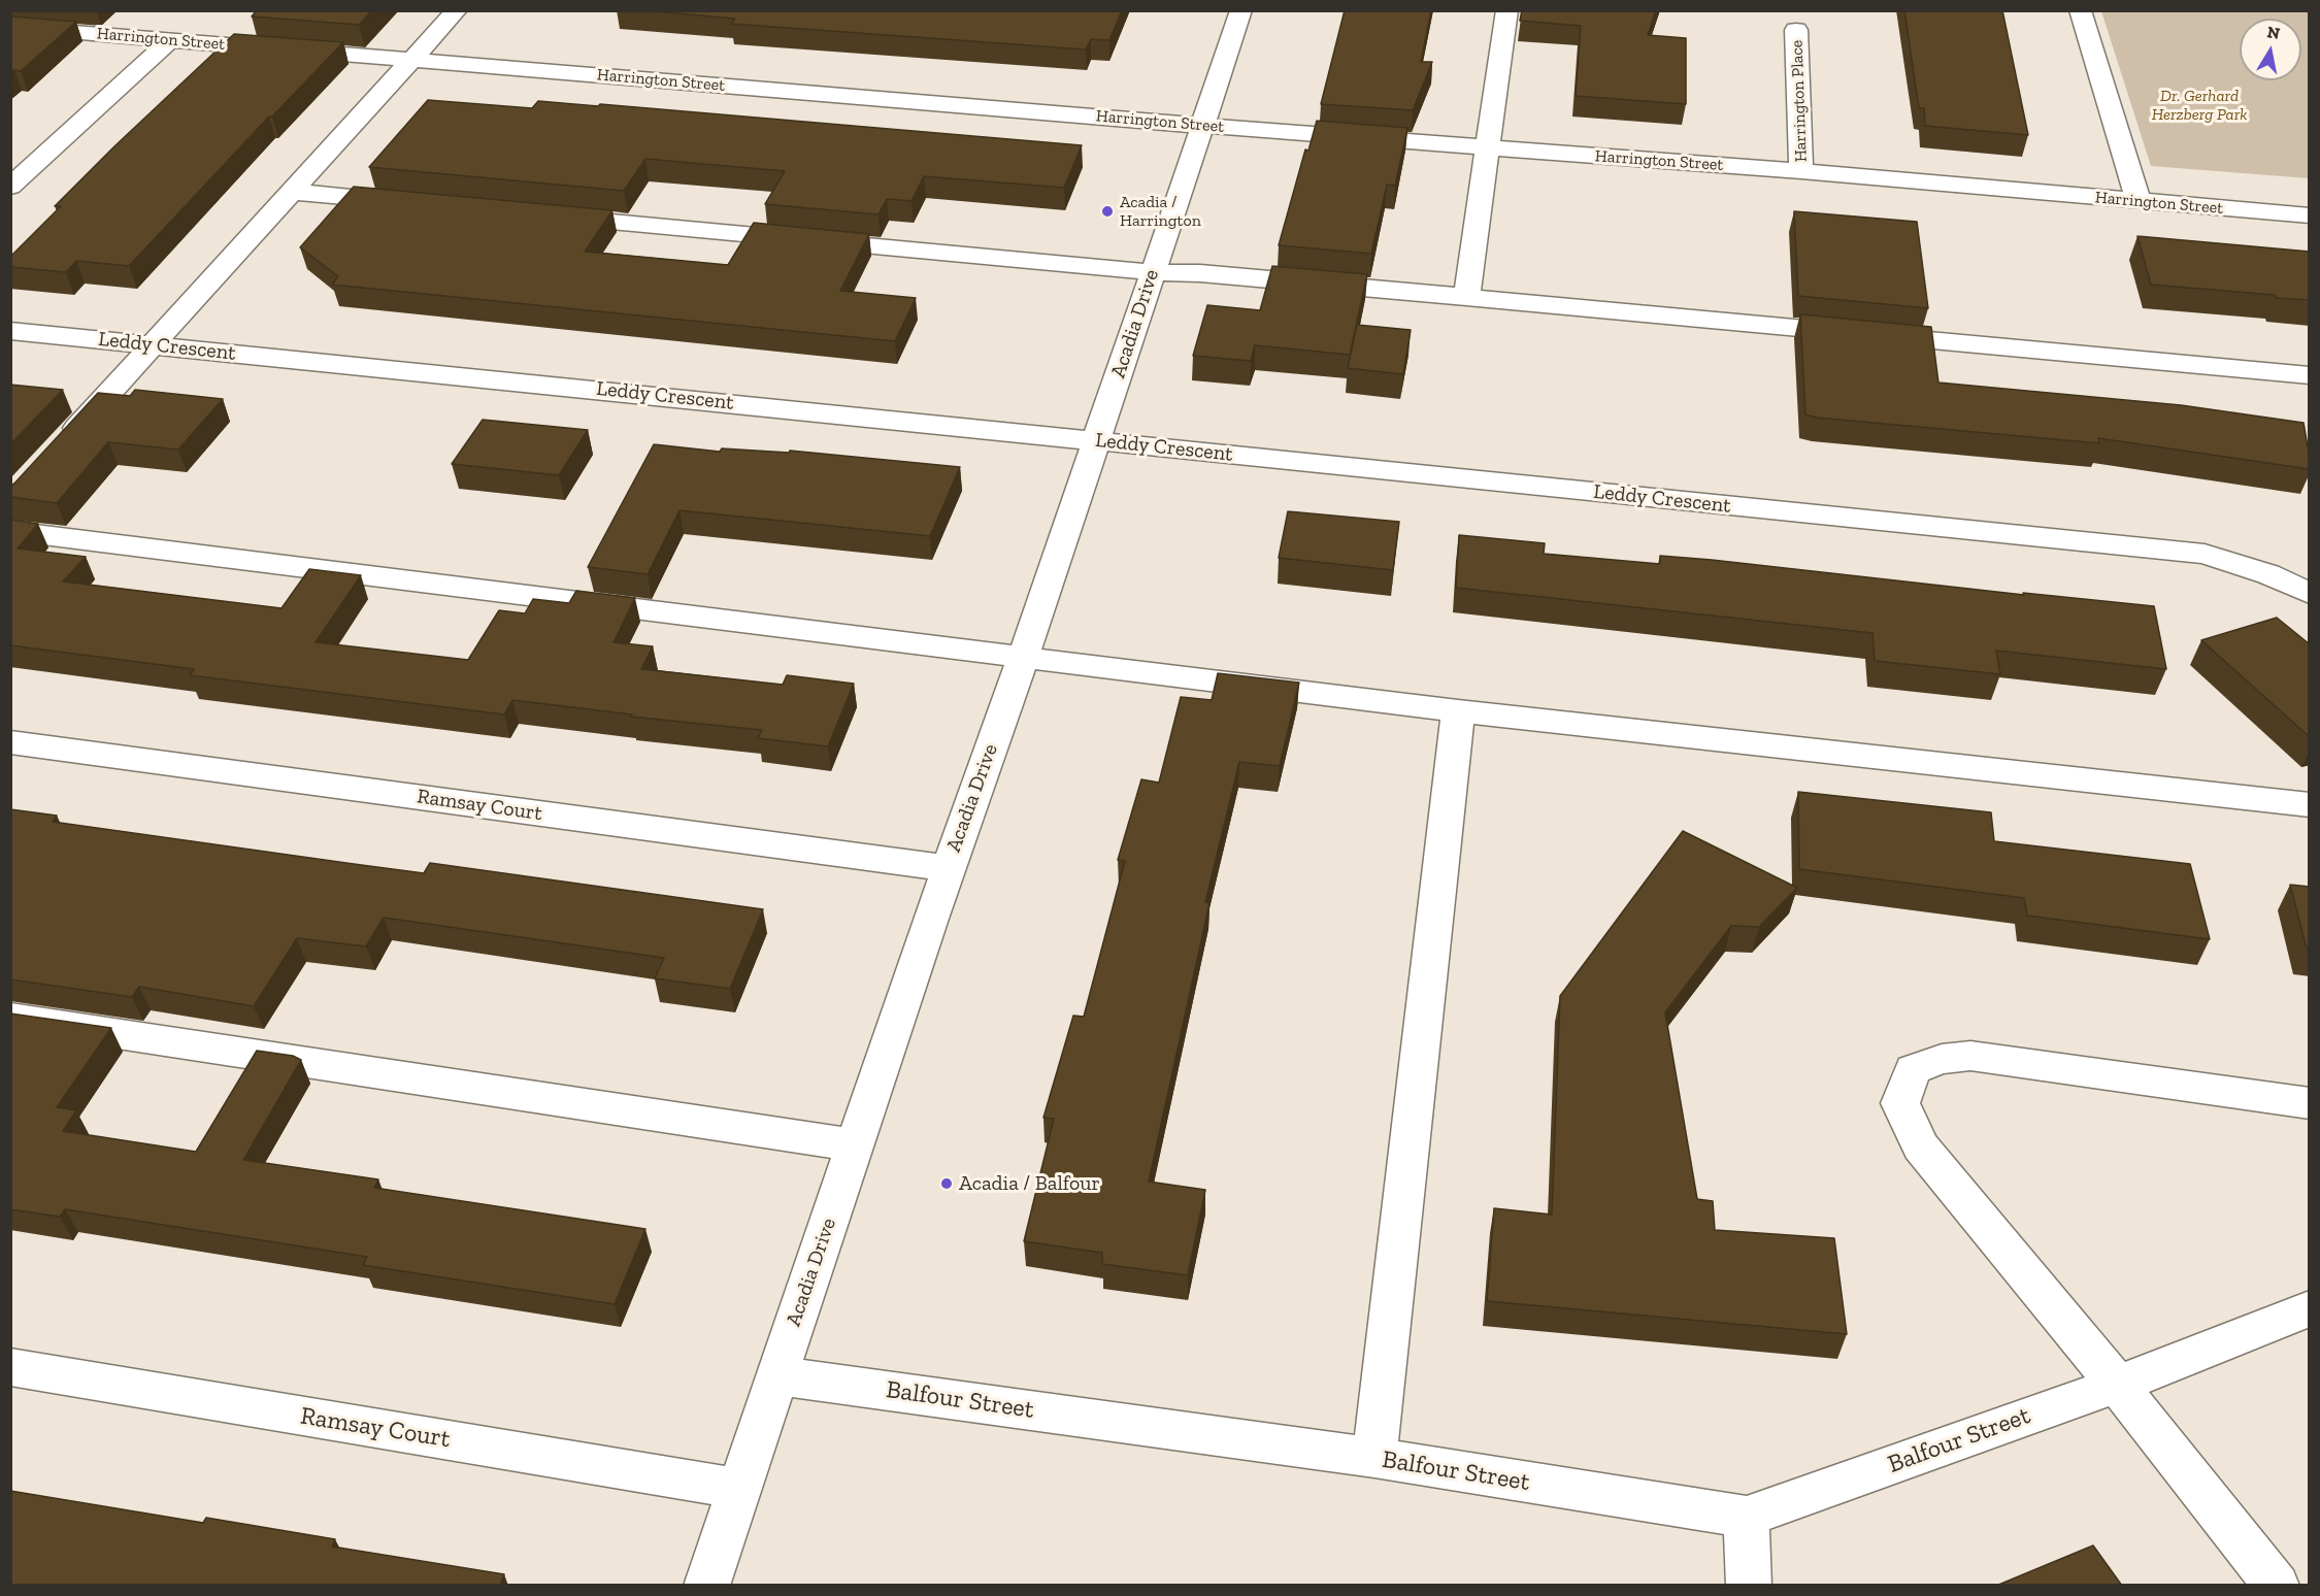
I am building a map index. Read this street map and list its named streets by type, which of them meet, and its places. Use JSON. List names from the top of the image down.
{
  "streets": {
    "street": [
      "Harrington Street",
      "Harrington Place",
      "Acadia Drive",
      "Leddy Crescent",
      "Ramsay Court",
      "Balfour Street"
    ]
  },
  "crossings": [
    ["Harrington Street", "Harrington Place"],
    ["Harrington Street", "Acadia Drive"],
    ["Acadia Drive", "Leddy Crescent"],
    ["Acadia Drive", "Ramsay Court"],
    ["Acadia Drive", "Balfour Street"]
  ],
  "parks": ["Dr. Gerhard Herzberg Park"],
  "places": ["Acadia / Harrington", "Acadia / Balfour"],
  "north": "top"
}
